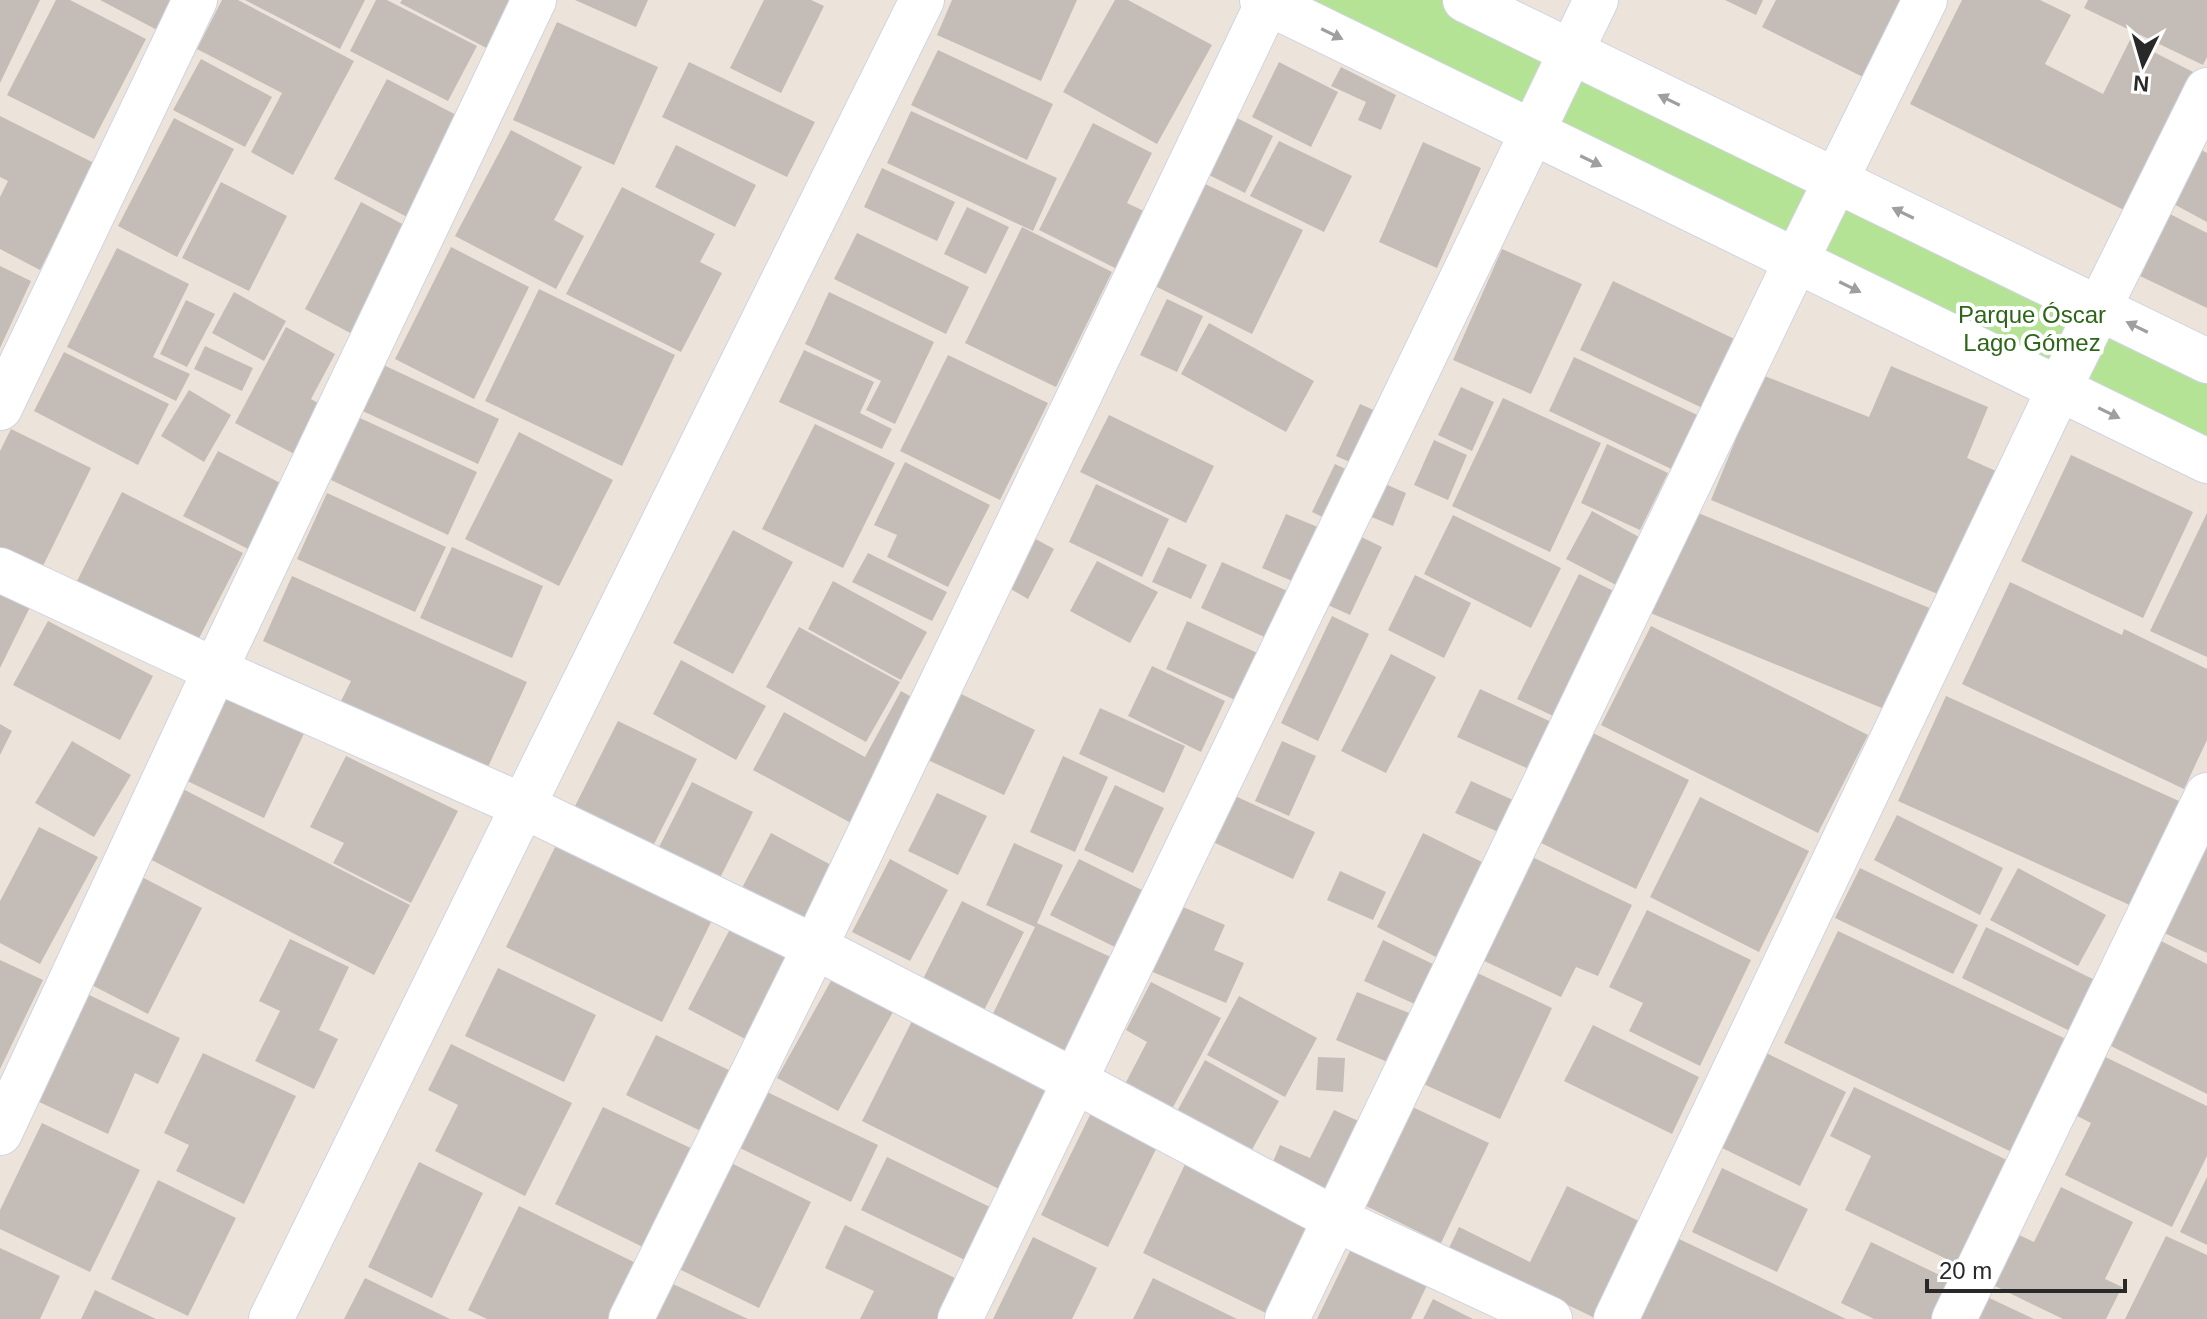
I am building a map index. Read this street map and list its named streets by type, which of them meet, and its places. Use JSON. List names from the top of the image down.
{
  "parks": ["Parque Óscar Lago Gómez"],
  "scale_bar": "20 m",
  "north": "bottom"
}
